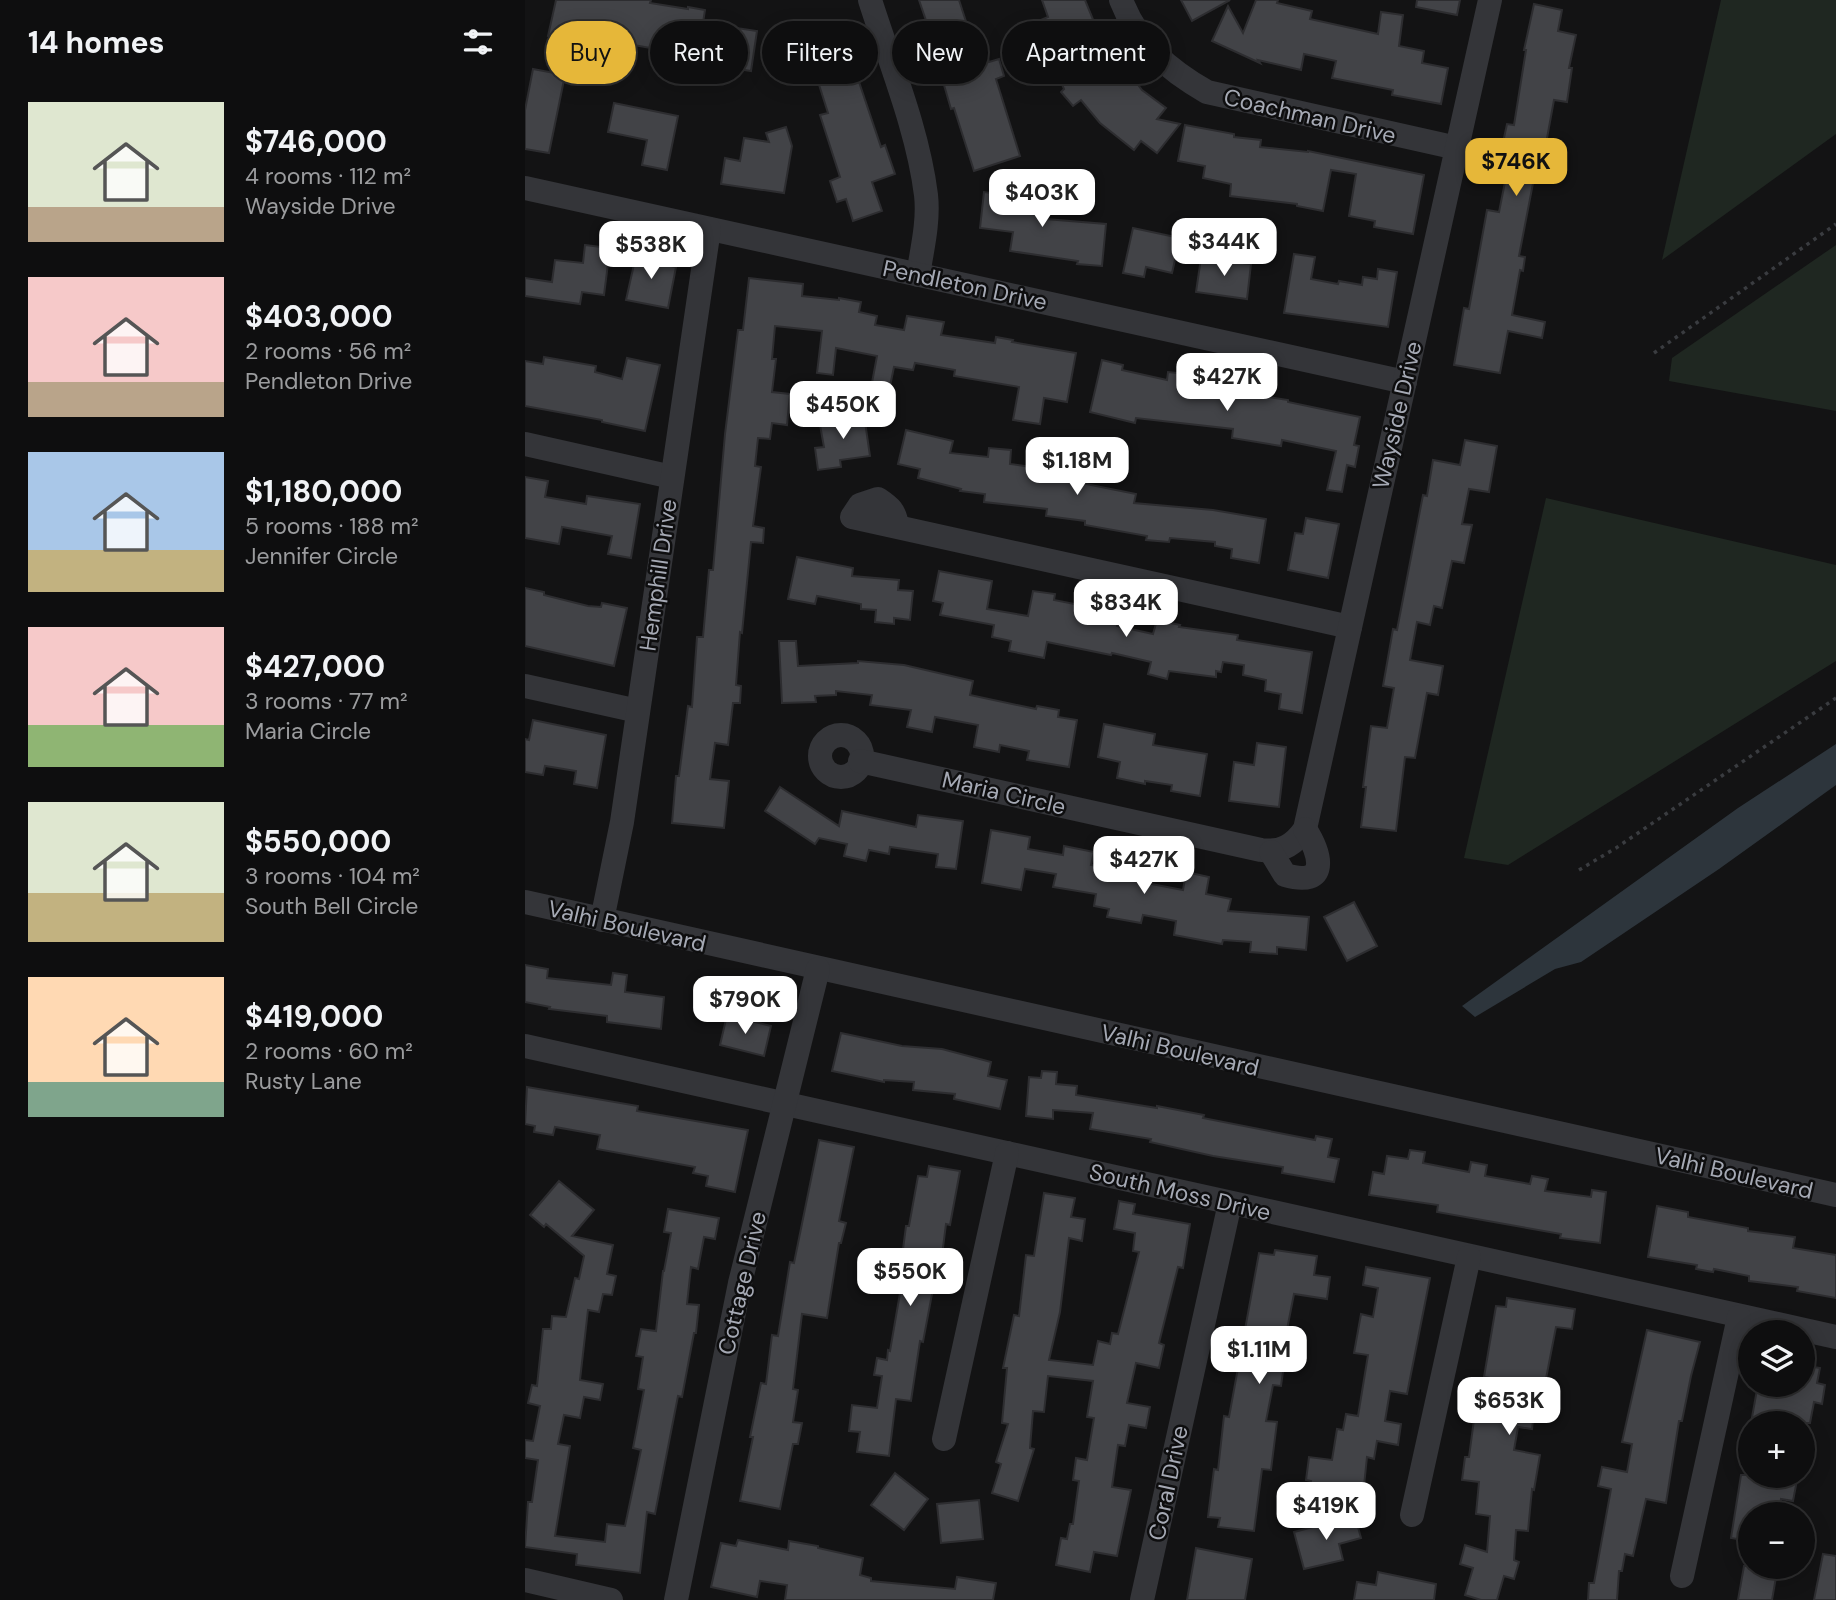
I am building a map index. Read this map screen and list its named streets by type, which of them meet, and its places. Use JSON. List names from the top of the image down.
{
  "streets": {
    "street": [
      "Coachman Drive",
      "Pendleton Drive",
      "Wayside Drive",
      "Hemphill Drive",
      "Maria Circle",
      "Valhi Boulevard",
      "South Moss Drive",
      "Cottage Drive",
      "Coral Drive"
    ]
  },
  "crossings": [
    ["Coachman Drive", "Wayside Drive"],
    ["Pendleton Drive", "Wayside Drive"],
    ["Pendleton Drive", "Hemphill Drive"],
    ["Hemphill Drive", "Valhi Boulevard"],
    ["Valhi Boulevard", "Cottage Drive"],
    ["South Moss Drive", "Cottage Drive"],
    ["South Moss Drive", "Coral Drive"]
  ],
  "page": {
    "heading": "14 homes",
    "chip": [
      "Buy",
      "Rent",
      "Filters",
      "New",
      "Apartment"
    ],
    "list": [
      {
        "name": "$746,000",
        "note": "4 rooms · 112 m² · Wayside Drive"
      },
      {
        "name": "$403,000",
        "note": "2 rooms · 56 m² · Pendleton Drive"
      },
      {
        "name": "$1,180,000",
        "note": "5 rooms · 188 m² · Jennifer Circle"
      },
      {
        "name": "$427,000",
        "note": "3 rooms · 77 m² · Maria Circle"
      },
      {
        "name": "$550,000",
        "note": "3 rooms · 104 m² · South Bell Circle"
      },
      {
        "name": "$419,000",
        "note": "2 rooms · 60 m² · Rusty Lane"
      }
    ],
    "price": [
      "$746K",
      "$403K",
      "$344K",
      "$538K",
      "$427K",
      "$450K",
      "$1.18M",
      "$834K",
      "$427K",
      "$790K",
      "$550K",
      "$1.11M",
      "$653K",
      "$419K"
    ],
    "map_buttons": ["+", "−"]
  }
}
